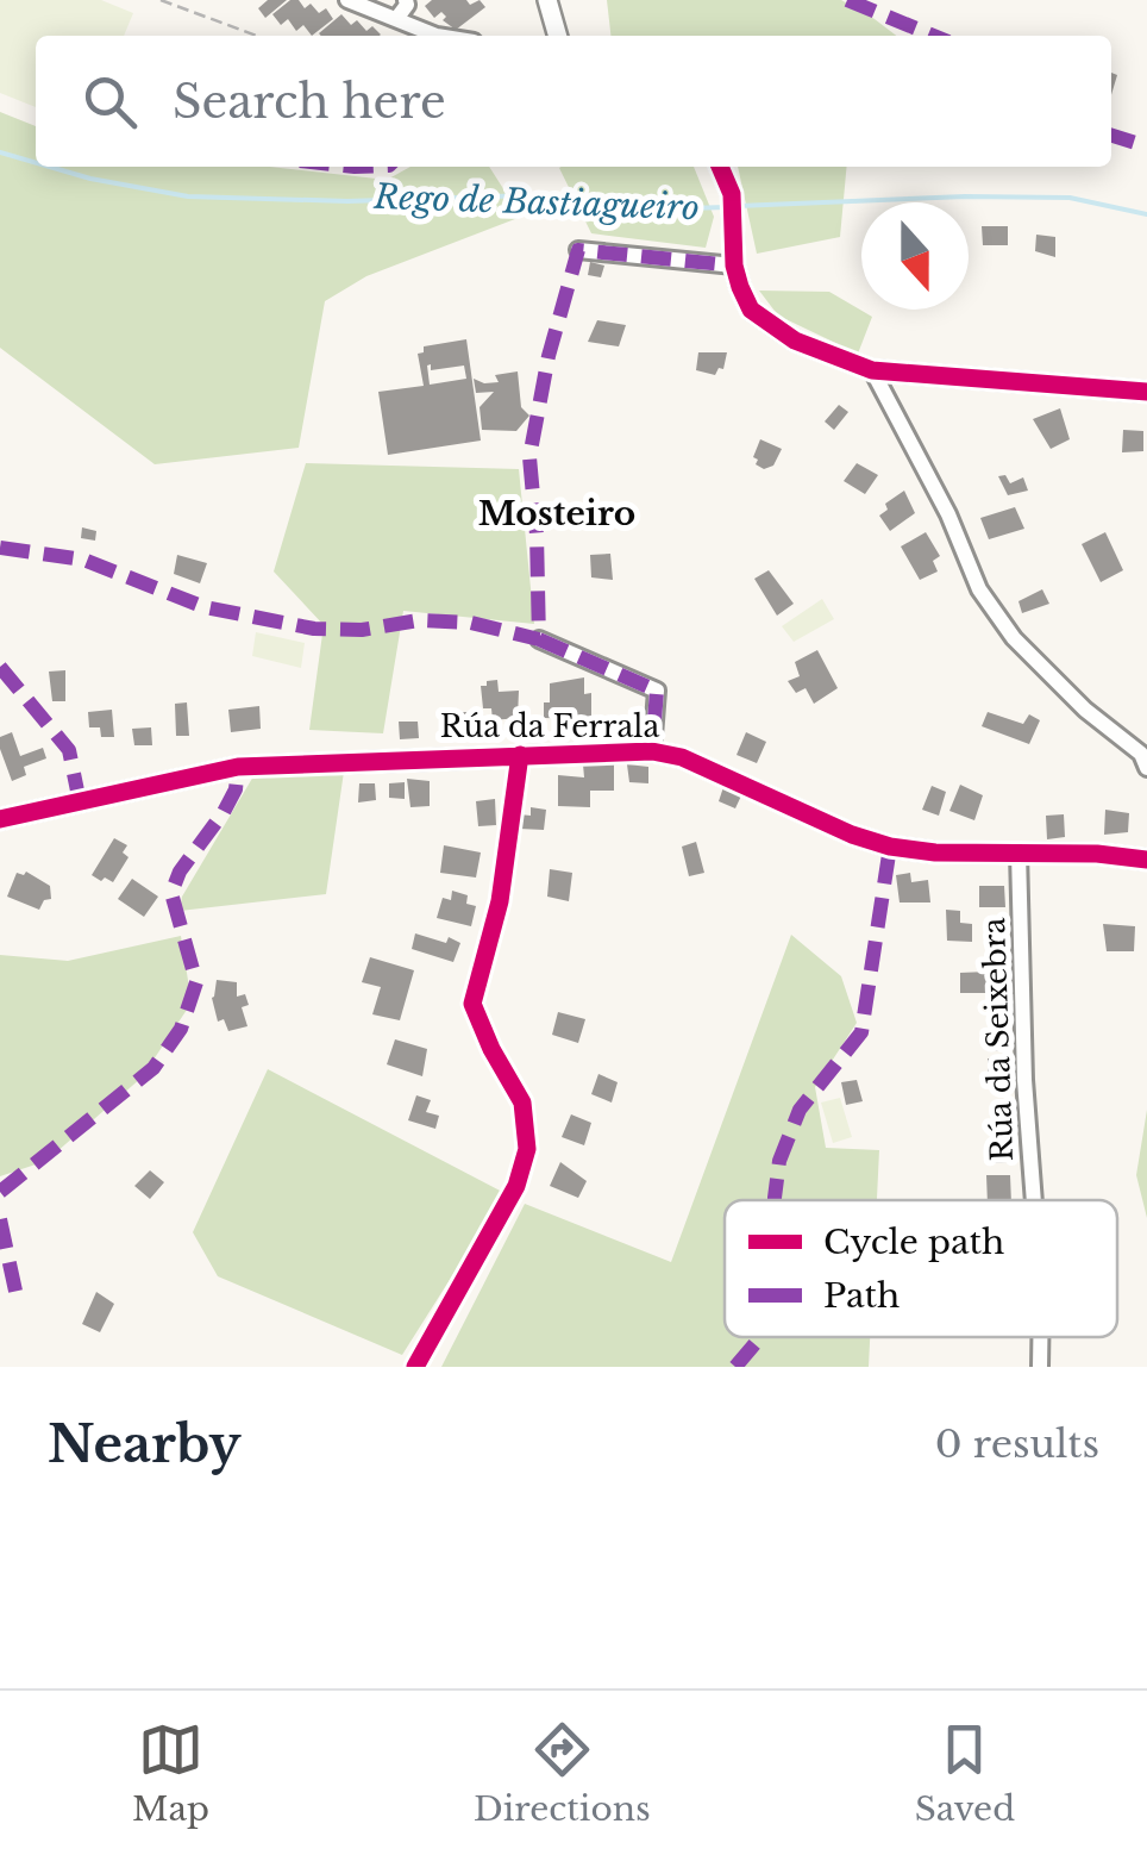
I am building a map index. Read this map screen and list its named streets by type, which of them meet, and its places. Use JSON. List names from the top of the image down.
{
  "streets": {
    "street": ["Rúa da Ferrala", "Rúa da Seixebra"]
  },
  "crossings": [
    ["Rúa da Ferrala", "Rúa da Seixebra"]
  ],
  "districts": ["Mosteiro"],
  "water": ["Rego de Bastiagueiro"],
  "legend": ["Cycle path", "Path"],
  "north": "bottom",
  "page": {
    "search": "Search here",
    "heading": ["Nearby", "0 results"],
    "nav": ["Map", "Directions", "Saved"]
  }
}
